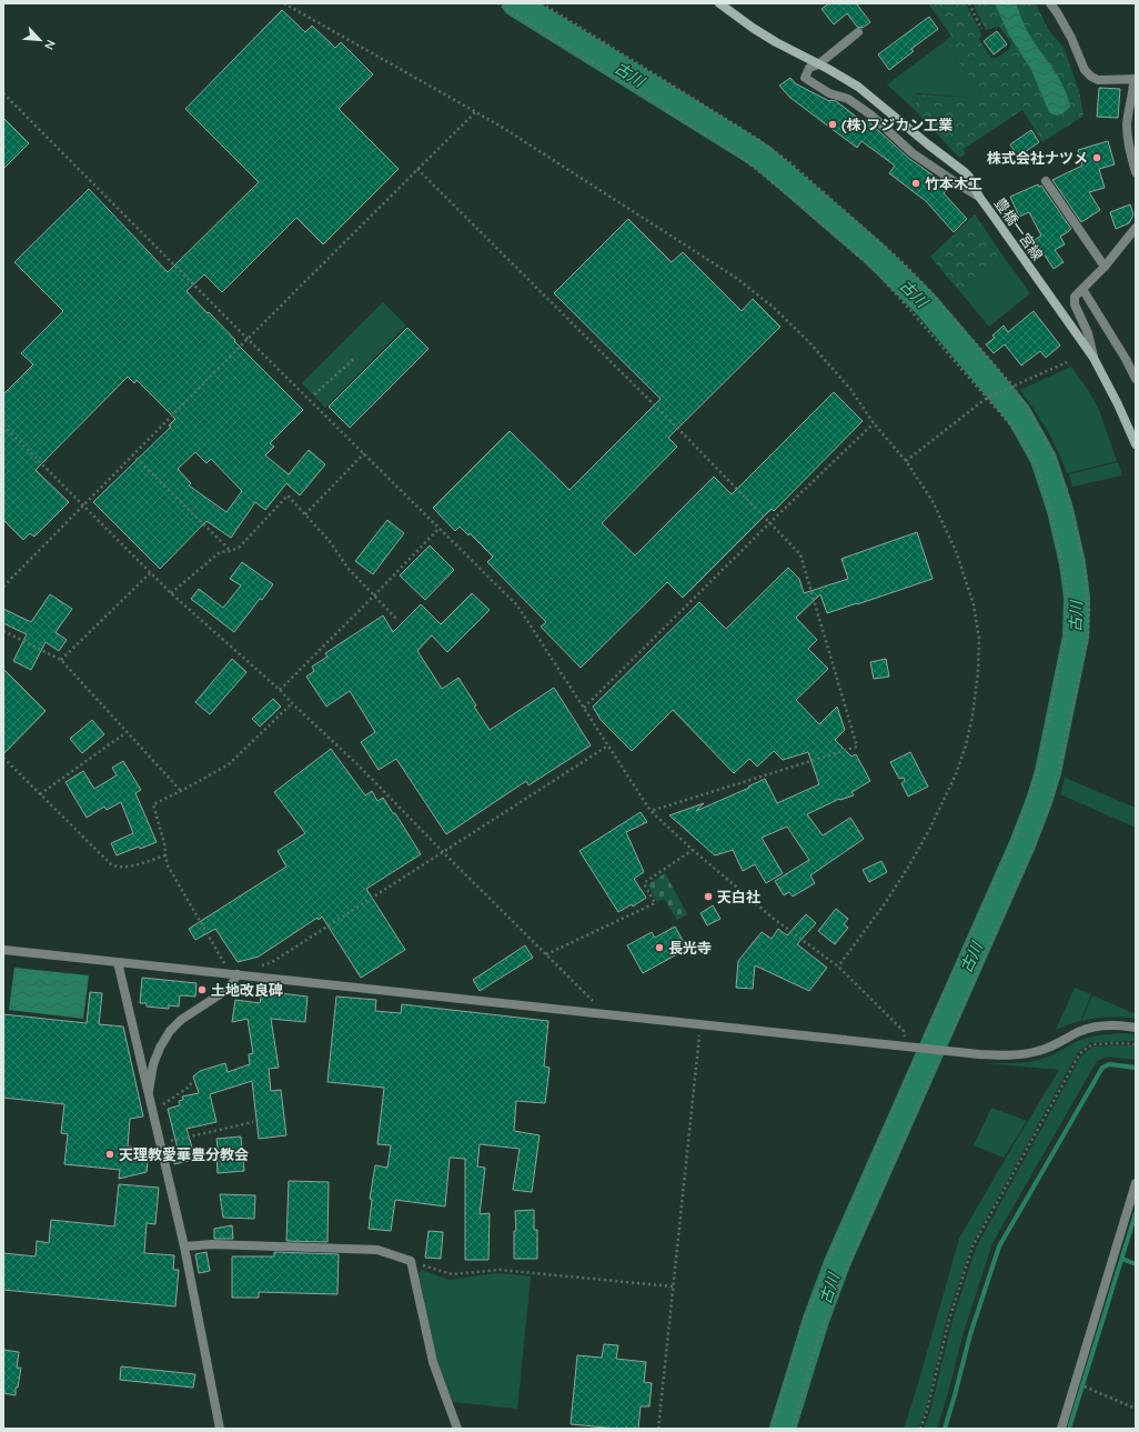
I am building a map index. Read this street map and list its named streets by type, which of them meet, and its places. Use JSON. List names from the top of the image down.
{
  "streets": {
    "main road": ["豊橋一宮線"]
  },
  "water": ["古川"],
  "places": [
    "(株)フジカン工業",
    "株式会社ナツメ",
    "竹本木工",
    "天白社",
    "長光寺",
    "土地改良碑",
    "天理教愛華豊分教会"
  ],
  "north": "bottom right"
}
